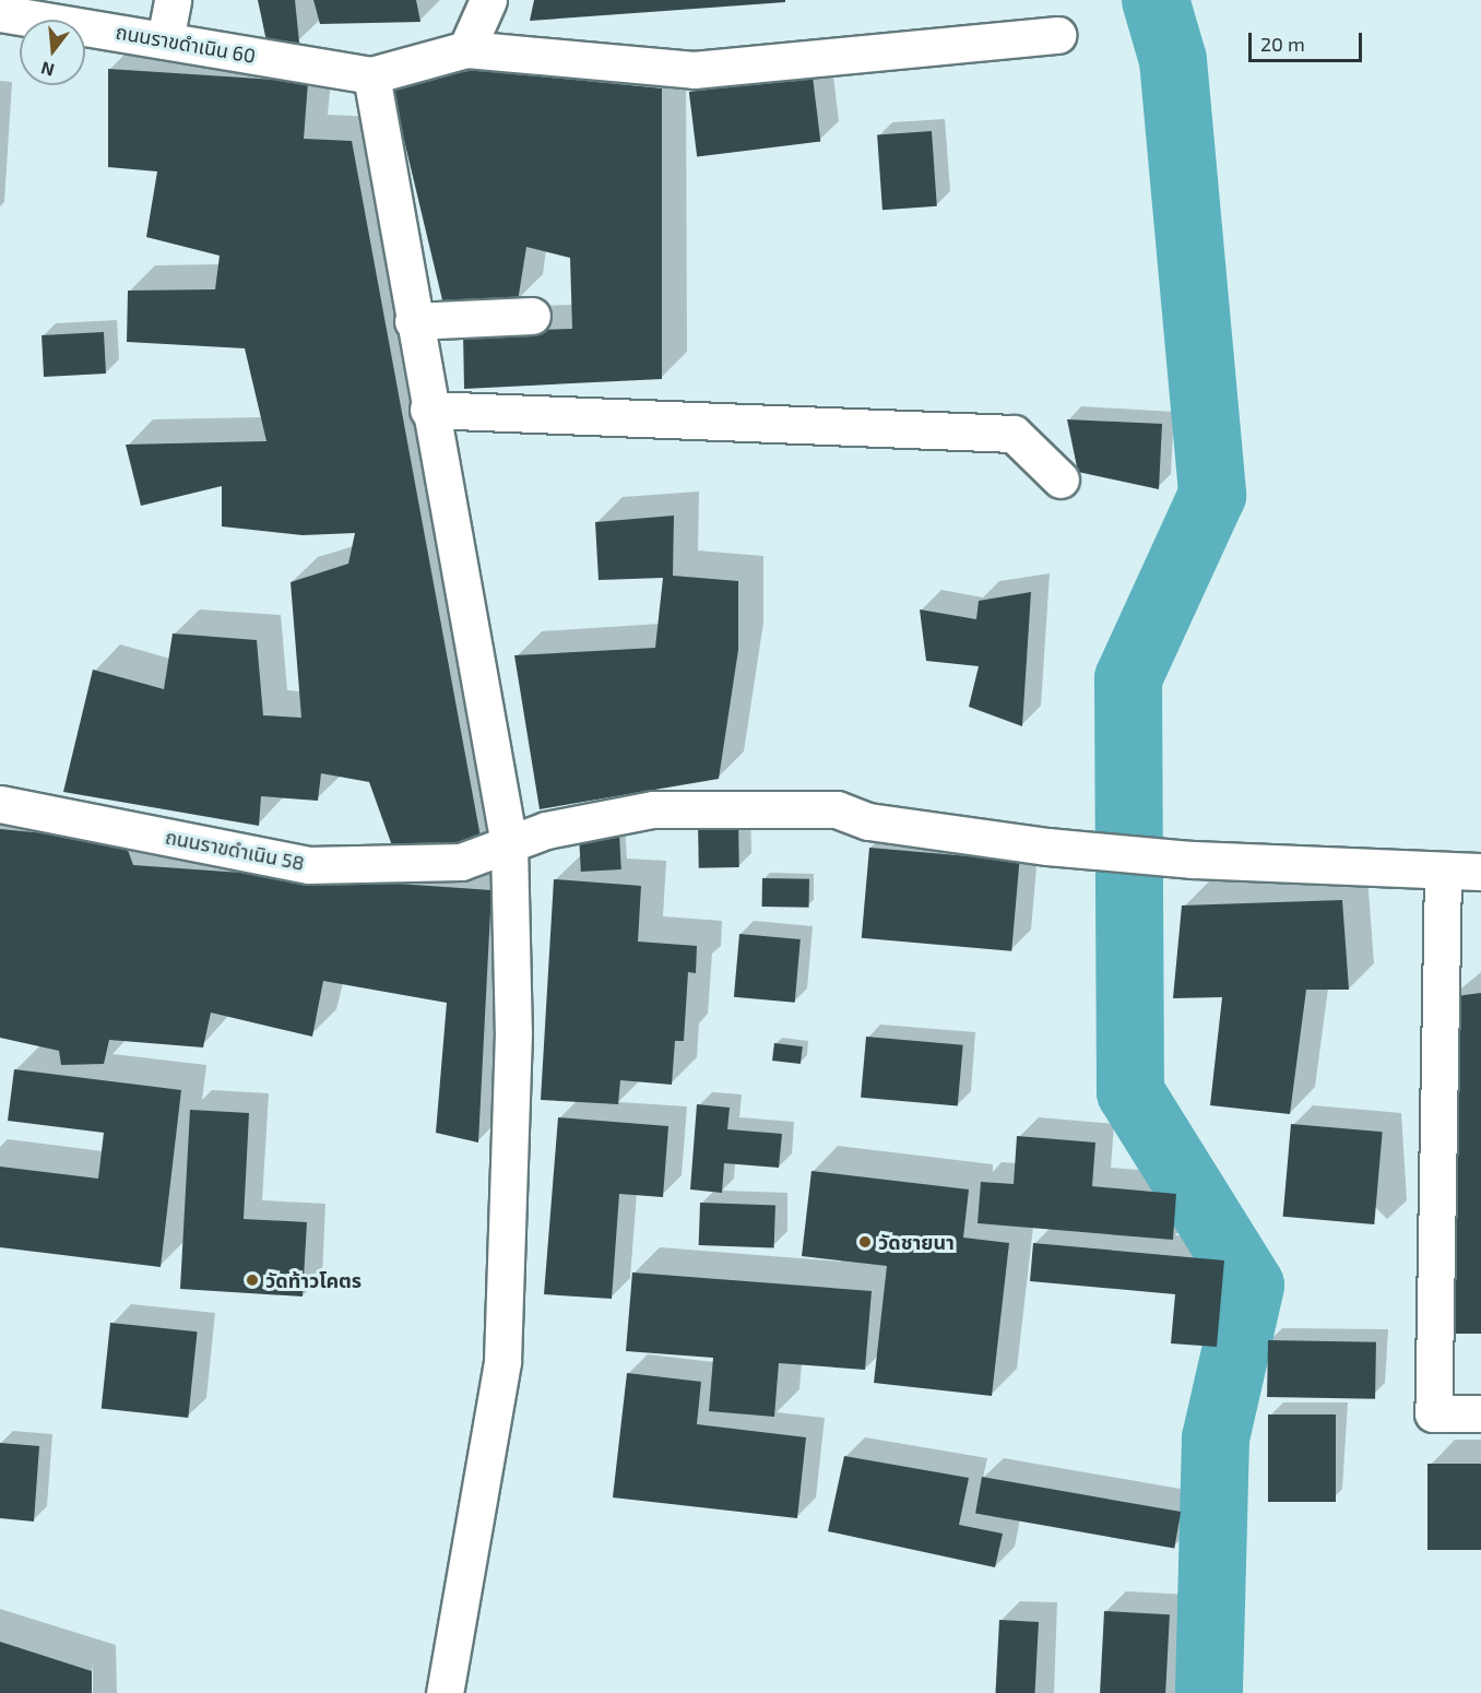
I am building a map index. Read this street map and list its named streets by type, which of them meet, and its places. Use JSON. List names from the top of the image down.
{
  "streets": {
    "street": ["ถนนราขดำเนิน 60", "ถนนราขดำเนิน 58"]
  },
  "places": ["วัดชายนา", "วัดท้าวโคตร"],
  "scale_bar": "20 m",
  "north": "bottom"
}
